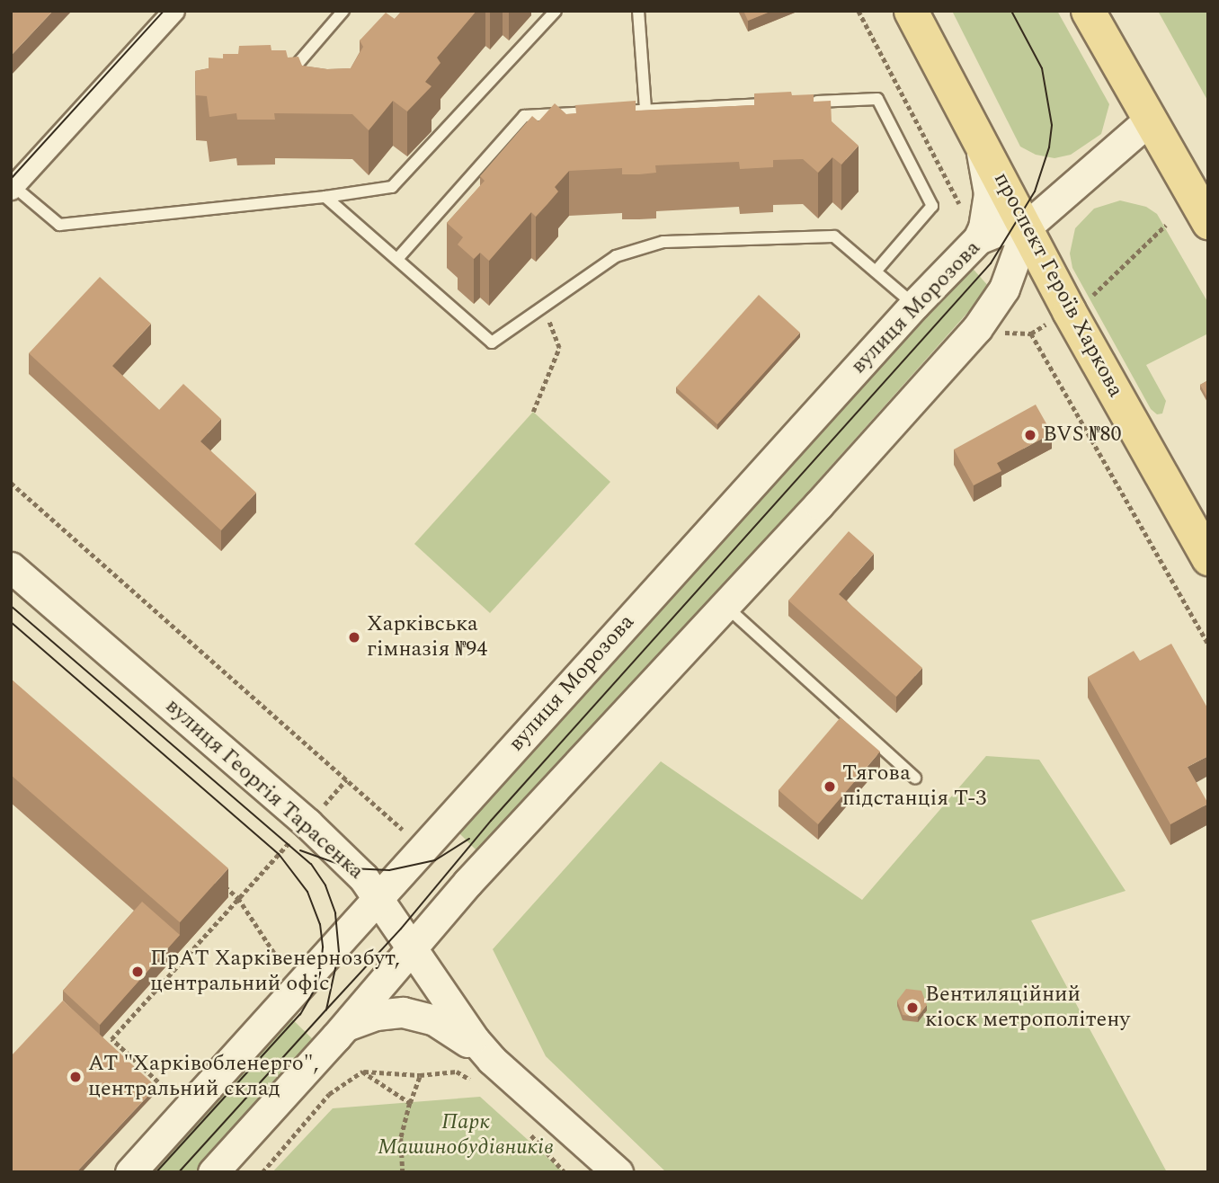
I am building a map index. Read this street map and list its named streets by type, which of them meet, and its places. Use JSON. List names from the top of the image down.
{
  "streets": {
    "main road": ["проспект Героїв Харкова", "вулиця Морозова", "вулиця Георгія Тарасенка"]
  },
  "crossings": [
    ["проспект Героїв Харкова", "вулиця Морозова"],
    ["вулиця Морозова", "вулиця Георгія Тарасенка"]
  ],
  "parks": ["Парк Машинобудівників"],
  "places": [
    "BVS №80",
    "Харківська гімназія №94",
    "Тягова підстанція Т-3",
    "ПрАТ Харківенернозбут, центральний офіс",
    "Вентиляційний кіоск метрополітену",
    "АТ \"Харківобленерго\", центральний склад"
  ]
}
